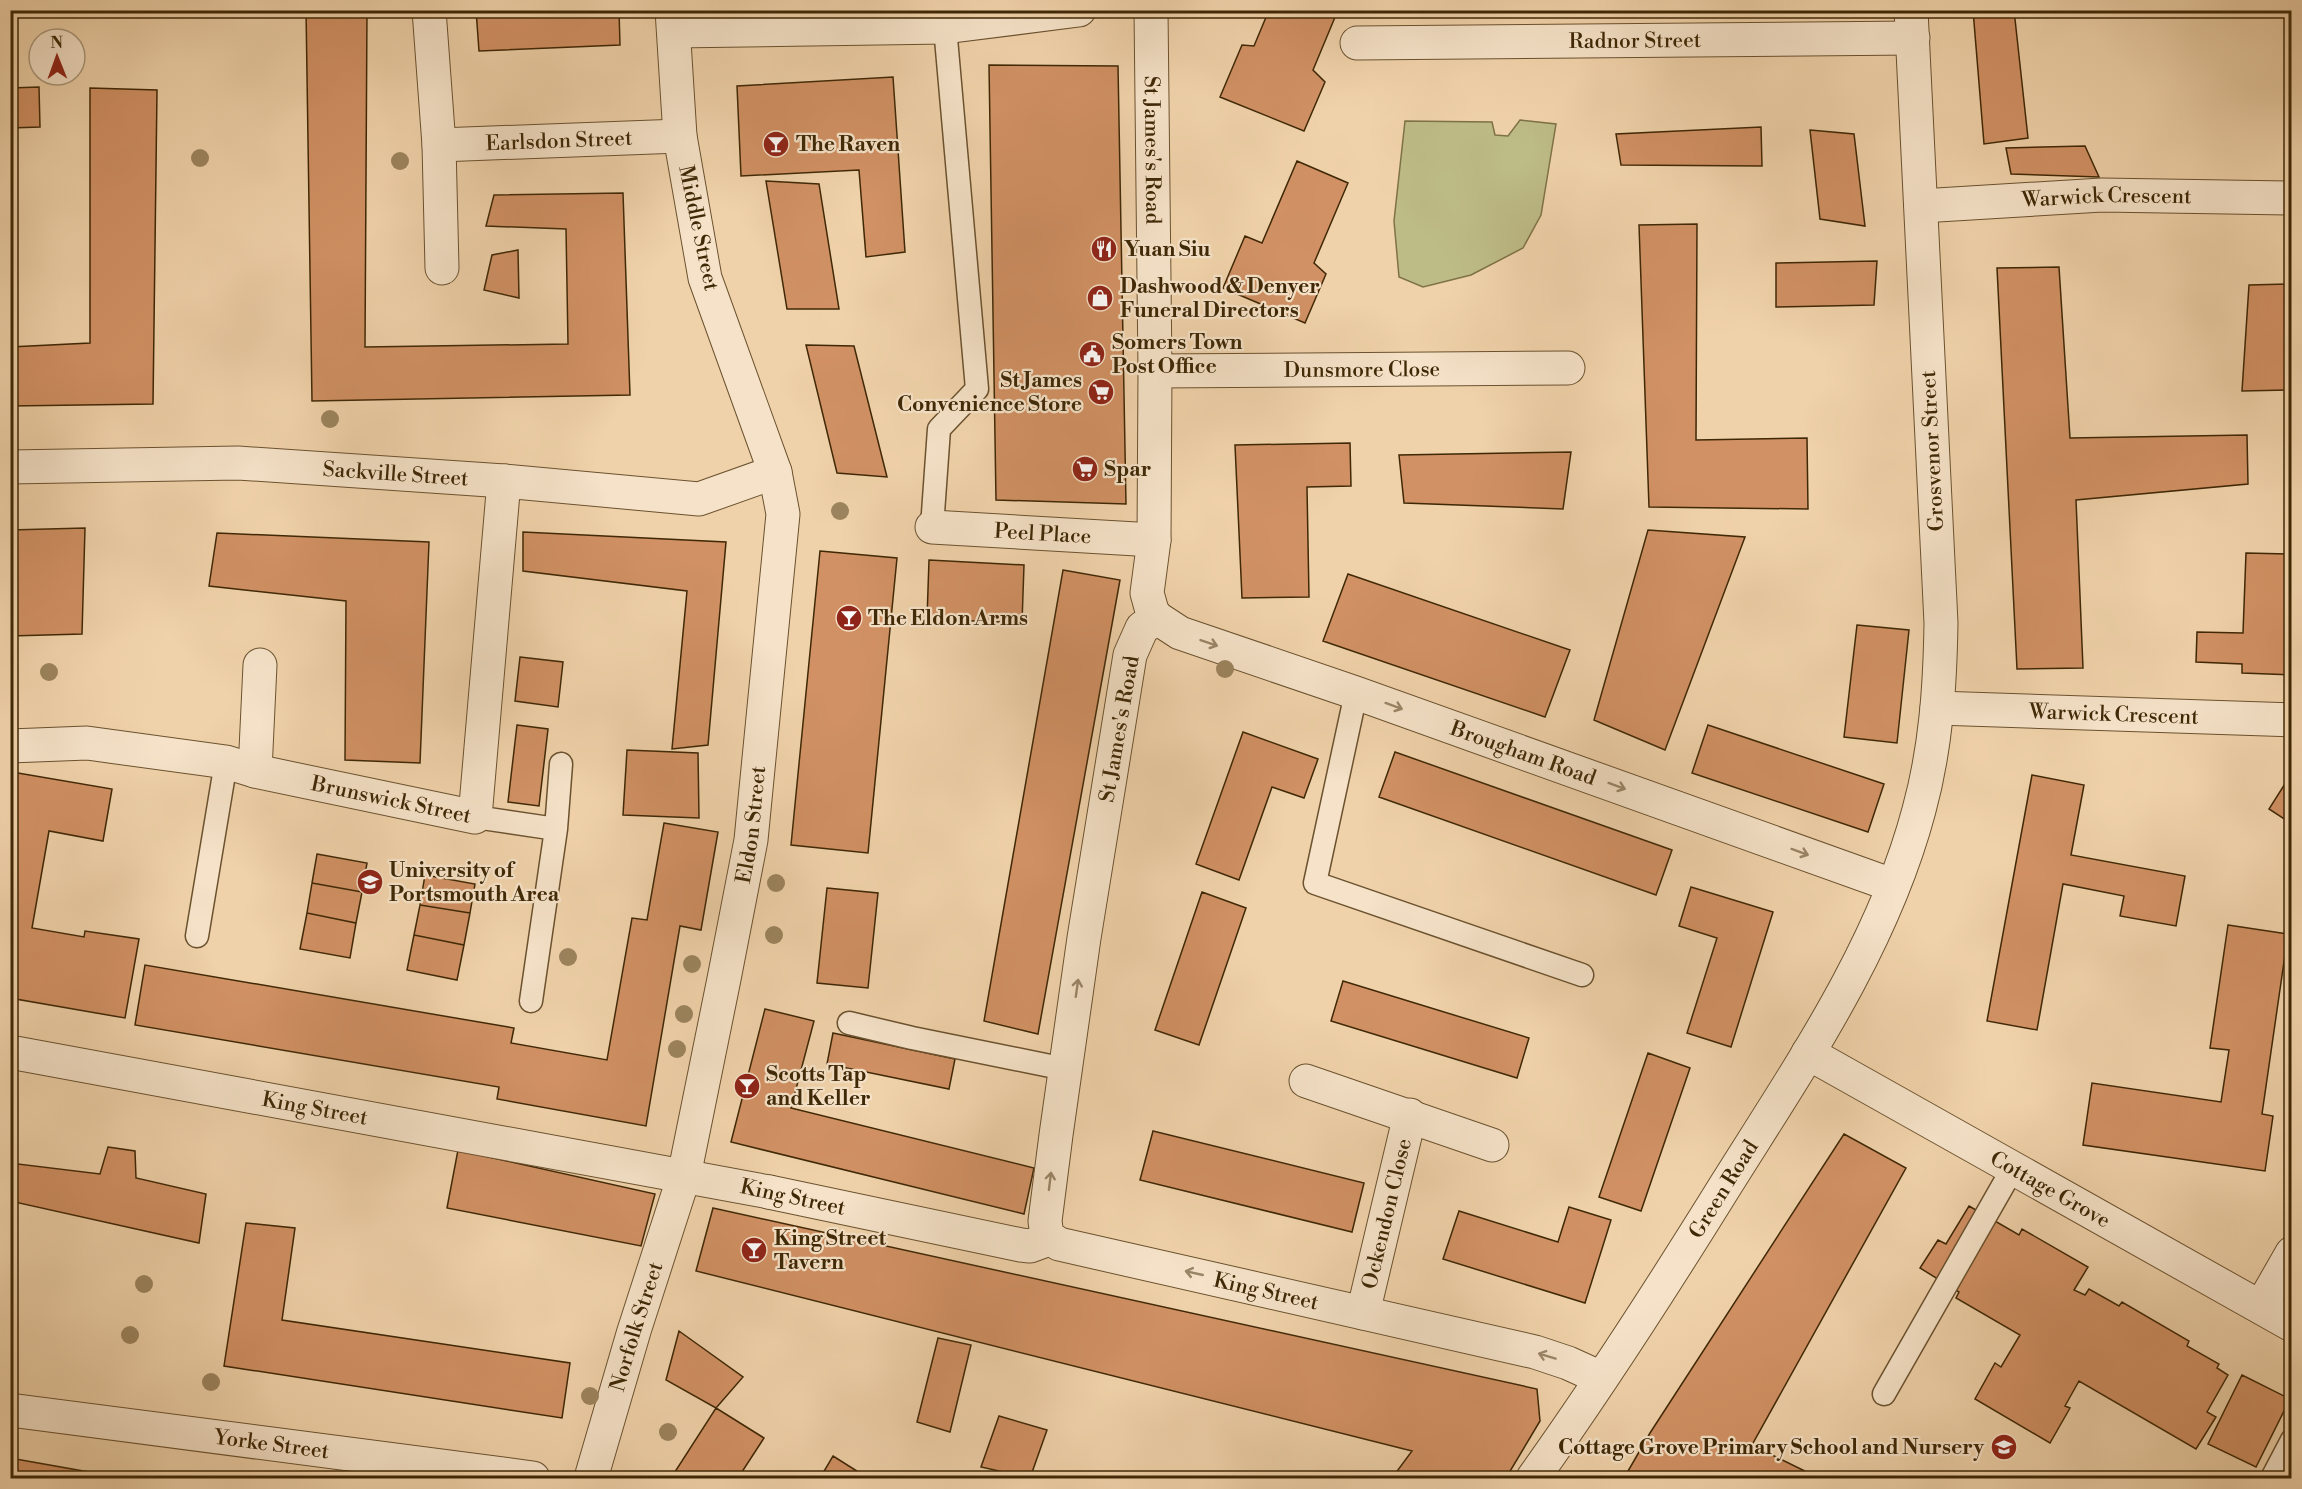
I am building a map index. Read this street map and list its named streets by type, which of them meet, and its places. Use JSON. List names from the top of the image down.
{
  "streets": {
    "street": [
      "Radnor Street",
      "Earlsdon Street",
      "St James's Road",
      "Warwick Crescent",
      "Middle Street",
      "Dunsmore Close",
      "Grosvenor Street",
      "Sackville Street",
      "Peel Place",
      "Brougham Road",
      "Brunswick Street",
      "Eldon Street",
      "King Street",
      "Green Road",
      "Cottage Grove",
      "Ockendon Close",
      "Norfolk Street",
      "Yorke Street"
    ]
  },
  "crossings": [
    ["Radnor Street", "Grosvenor Street"],
    ["Earlsdon Street", "Middle Street"],
    ["St James's Road", "Dunsmore Close"],
    ["St James's Road", "Peel Place"],
    ["St James's Road", "Brougham Road"],
    ["St James's Road", "King Street"],
    ["Warwick Crescent", "Grosvenor Street"],
    ["Middle Street", "Sackville Street"],
    ["Middle Street", "Eldon Street"],
    ["Grosvenor Street", "Brougham Road"],
    ["Grosvenor Street", "Green Road"],
    ["Sackville Street", "Brunswick Street"],
    ["Sackville Street", "Eldon Street"],
    ["Brougham Road", "Green Road"],
    ["Eldon Street", "King Street"],
    ["Eldon Street", "Norfolk Street"],
    ["King Street", "Green Road"],
    ["King Street", "Ockendon Close"],
    ["King Street", "Norfolk Street"],
    ["Green Road", "Cottage Grove"]
  ],
  "one_way": ["St James's Road", "Brougham Road"],
  "places": {
    "bar": [
      "The Raven",
      "The Eldon Arms",
      "Scotts Tap and Keller",
      "King Street Tavern"
    ],
    "restaurant": ["Yuan Siu"],
    "shop": ["Dashwood & Denyer Funeral Directors"],
    "public building": ["Somers Town Post Office"],
    "supermarket": ["St James Convenience Store", "Spar"],
    "school or university": ["University of Portsmouth Area", "Cottage Grove Primary School and Nursery"]
  },
  "north": "top"
}
